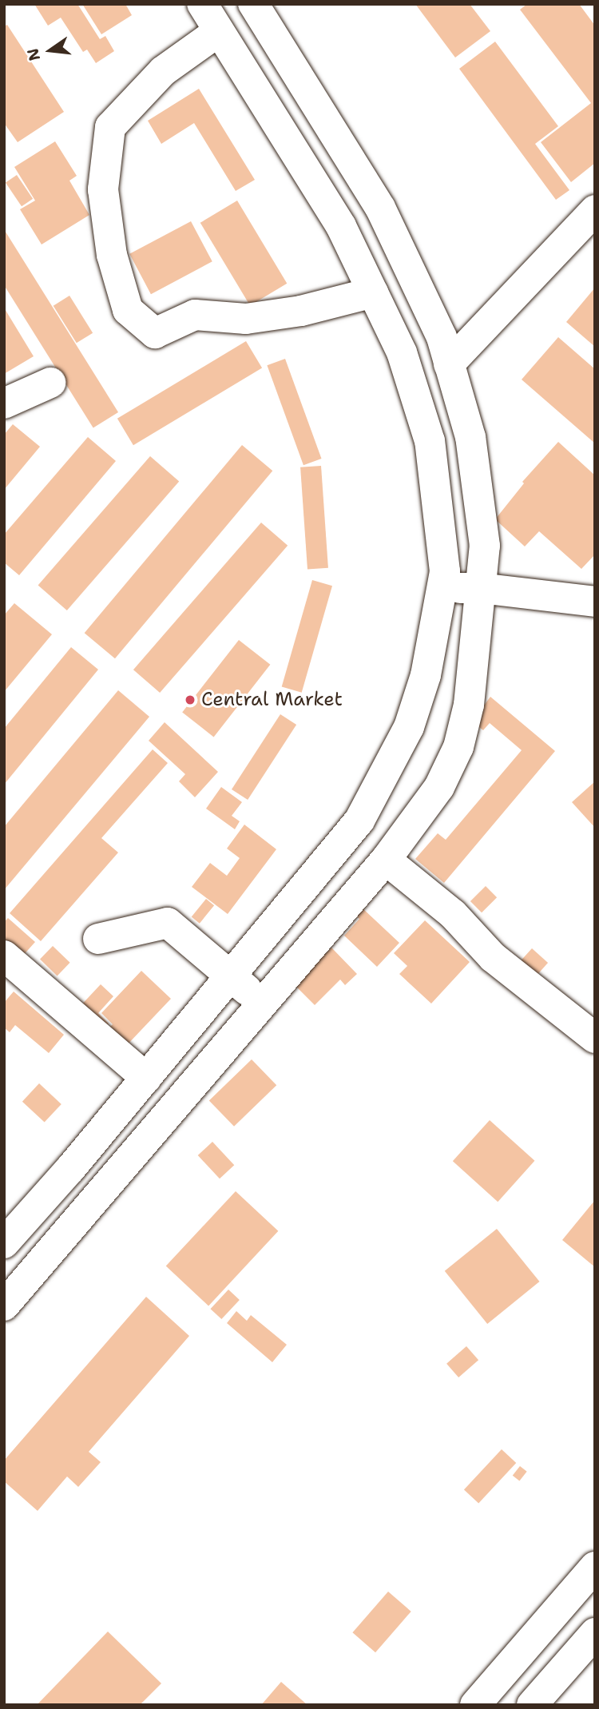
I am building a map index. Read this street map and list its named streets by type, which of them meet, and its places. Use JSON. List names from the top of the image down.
{
  "places": ["Central Market"],
  "north": "left"
}
